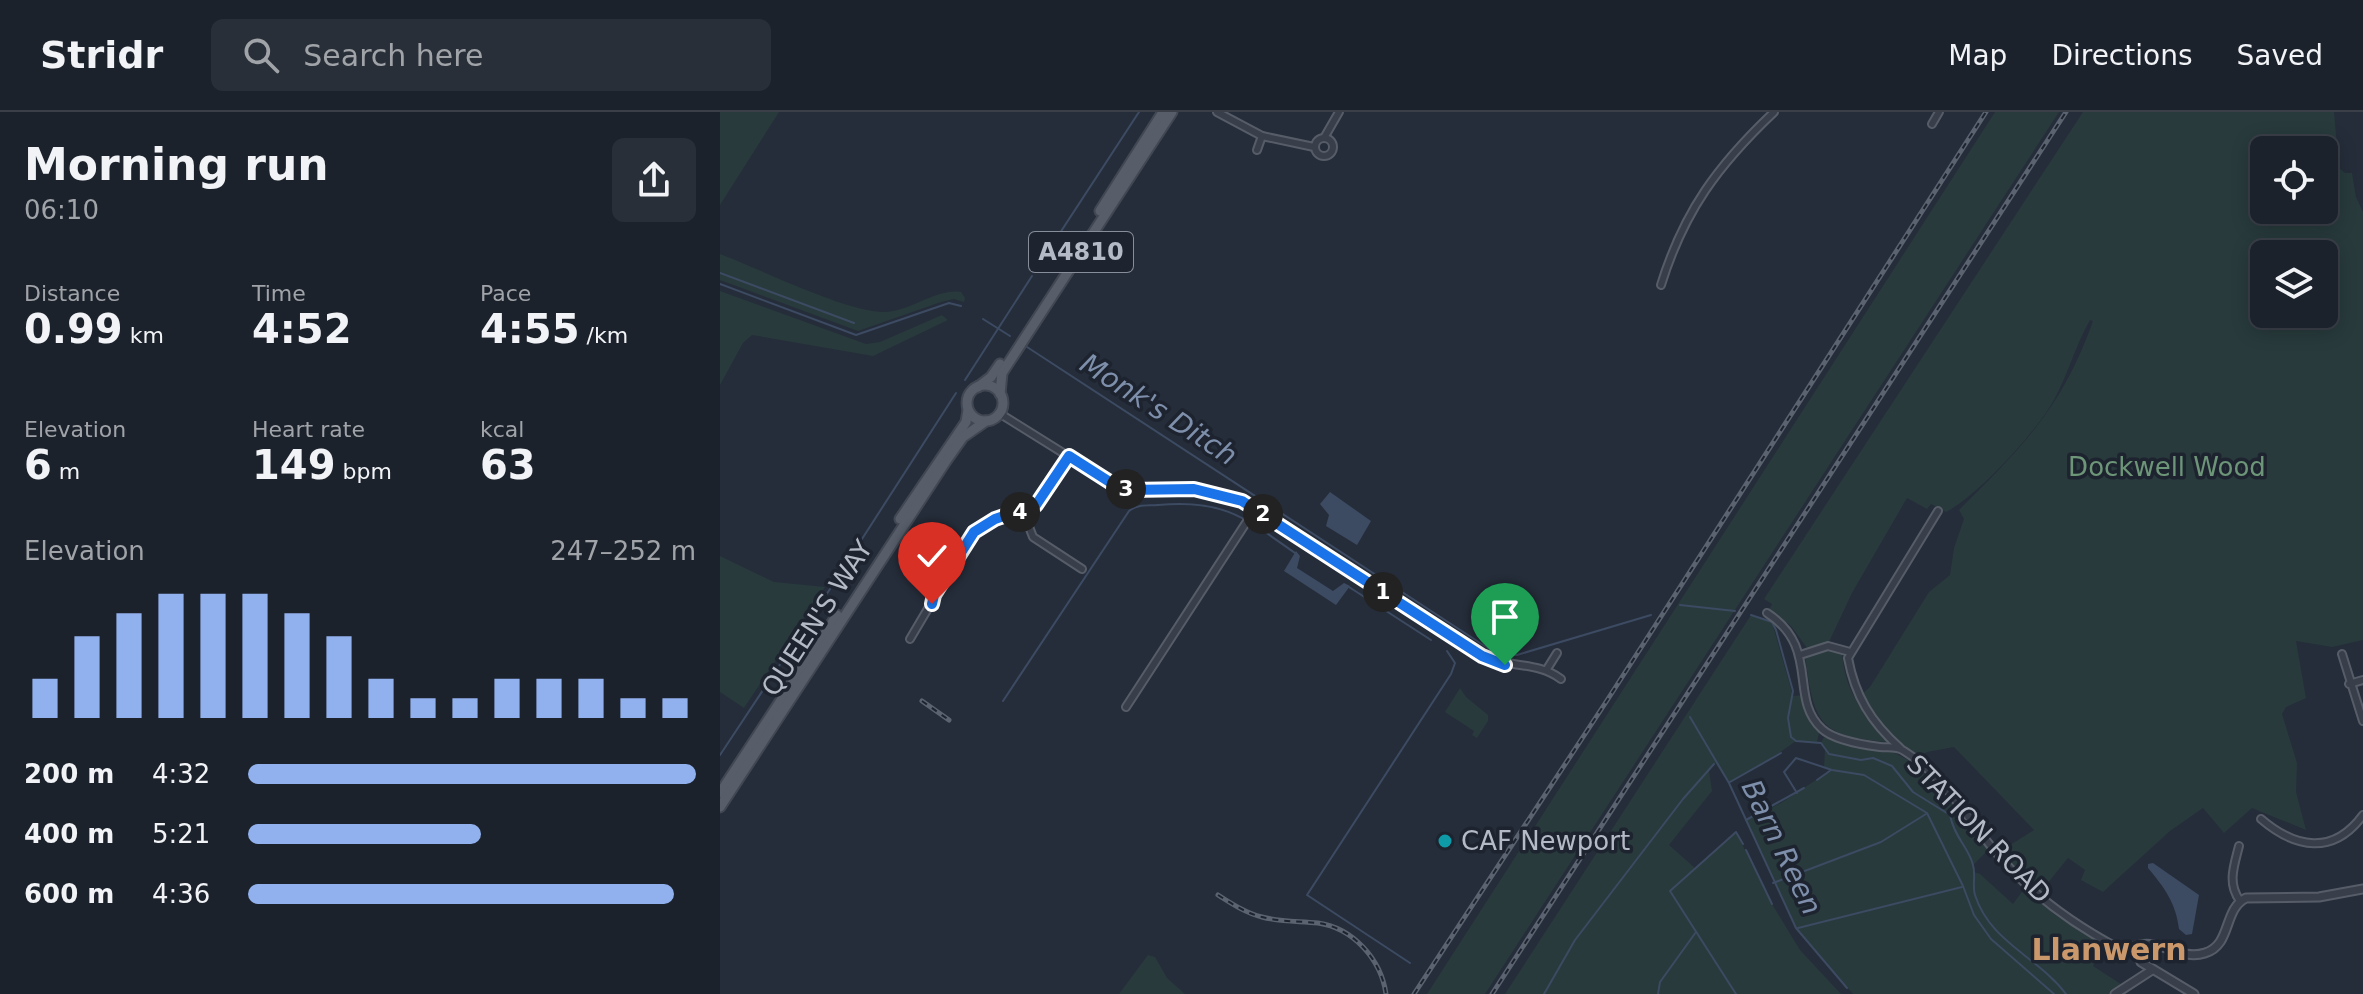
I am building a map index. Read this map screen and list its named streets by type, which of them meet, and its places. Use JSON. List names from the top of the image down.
{
  "streets": {
    "main road": ["A4810", "QUEEN'S WAY"],
    "street": ["STATION ROAD"]
  },
  "crossings": [
    ["A4810", "QUEEN'S WAY"]
  ],
  "districts": ["Llanwern"],
  "water": ["Monk's Ditch", "Barn Reen"],
  "parks": ["Dockwell Wood"],
  "places": ["CAF Newport"],
  "page": {
    "header": "Stridr",
    "search": "Search here",
    "nav": ["Map", "Directions", "Saved"],
    "heading": ["Morning run", "06:10"],
    "stats": [
      ["Distance", "0.99 km"],
      ["Time", "4:52"],
      ["Pace", "4:55 /km"],
      ["Elevation", "6 m"],
      ["Heart rate", "149 bpm"],
      ["kcal", "63"]
    ],
    "pins": [
      "3",
      "4",
      "2",
      "1"
    ],
    "chart": ["Elevation", "247–252 m"],
    "list": [
      {
        "name": "200 m",
        "note": "4:32"
      },
      {
        "name": "400 m",
        "note": "5:21"
      },
      {
        "name": "600 m",
        "note": "4:36"
      }
    ]
  }
}
